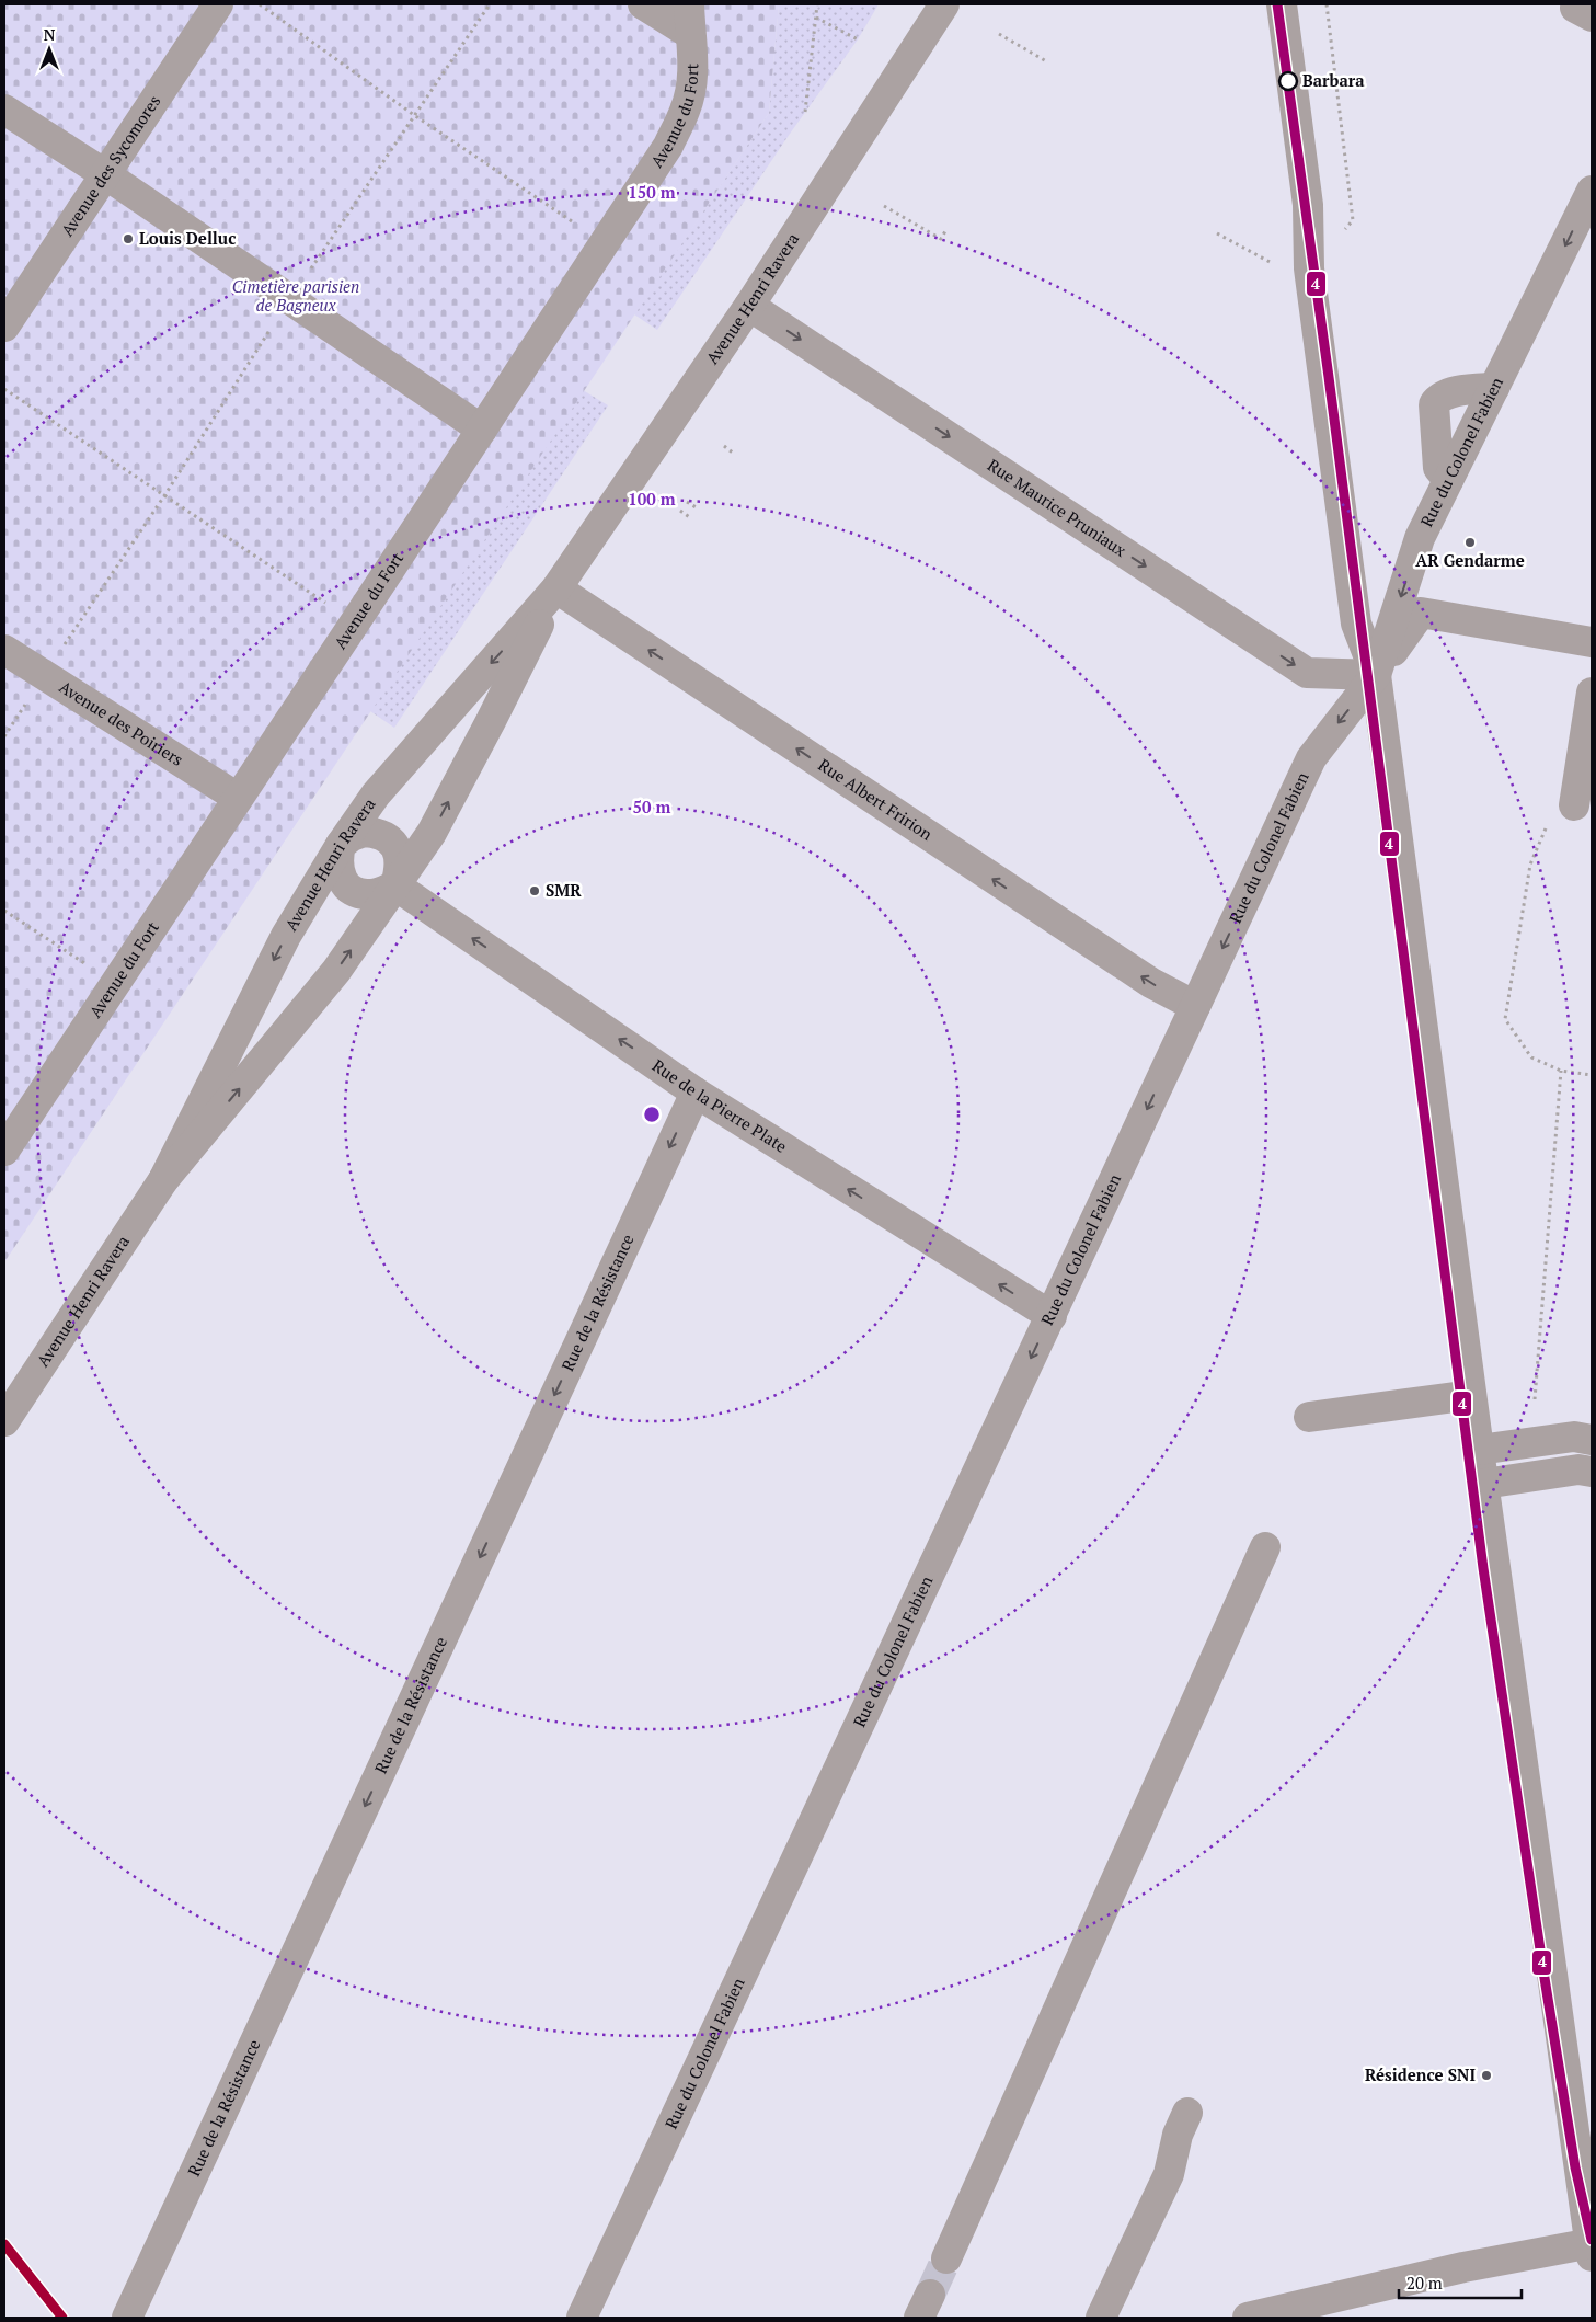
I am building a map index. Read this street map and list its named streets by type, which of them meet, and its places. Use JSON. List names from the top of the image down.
{
  "streets": {
    "street": [
      "Avenue du Fort",
      "Avenue des Sycomores",
      "Avenue Henri Ravera",
      "Rue du Colonel Fabien",
      "Rue Maurice Pruniaux",
      "Avenue des Poiriers",
      "Rue Albert Fririon",
      "Rue de la Pierre Plate",
      "Rue de la Résistance"
    ]
  },
  "crossings": [
    ["Avenue du Fort", "Avenue des Poiriers"],
    ["Avenue Henri Ravera", "Rue Maurice Pruniaux"],
    ["Avenue Henri Ravera", "Rue Albert Fririon"],
    ["Avenue Henri Ravera", "Rue de la Pierre Plate"],
    ["Rue du Colonel Fabien", "Rue Maurice Pruniaux"],
    ["Rue du Colonel Fabien", "Rue Albert Fririon"],
    ["Rue du Colonel Fabien", "Rue de la Pierre Plate"],
    ["Rue de la Pierre Plate", "Rue de la Résistance"]
  ],
  "one_way": [
    "Rue du Colonel Fabien",
    "Rue Maurice Pruniaux",
    "Rue Albert Fririon",
    "Rue de la Pierre Plate",
    "Rue de la Résistance"
  ],
  "parks": ["Cimetière parisien de Bagneux"],
  "places": [
    "Barbara",
    "Louis Delluc",
    "AR Gendarme",
    "SMR",
    "Résidence SNI"
  ],
  "lines": ["transit line 4"],
  "scale_bar": "20 m",
  "north": "top",
  "rings": ["150 m", "100 m", "50 m"]
}
